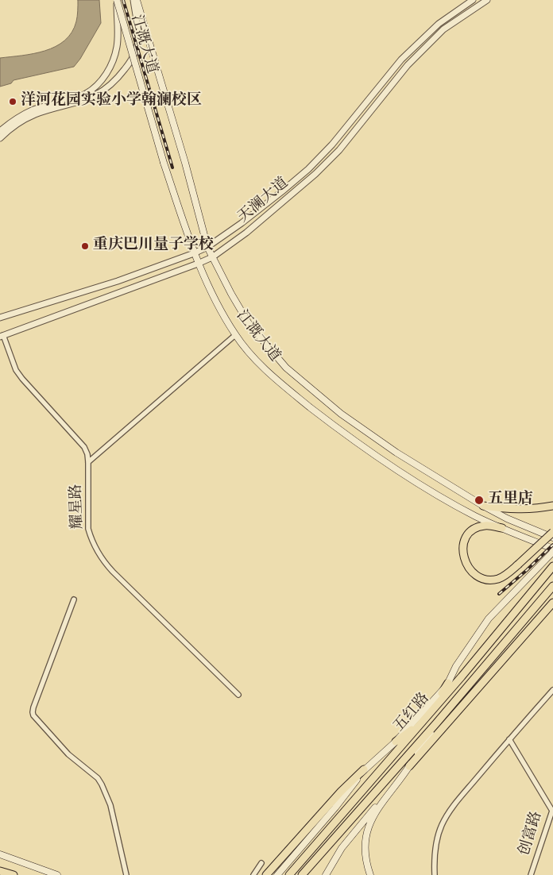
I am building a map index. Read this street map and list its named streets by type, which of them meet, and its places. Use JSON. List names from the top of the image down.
{
  "streets": {
    "highway": ["五红路"],
    "main road": ["江溉大道"],
    "street": ["天澜大道", "耀星路", "创富路"]
  },
  "crossings": [
    ["江溉大道", "天澜大道"],
    ["天澜大道", "耀星路"]
  ],
  "places": ["洋河花园实验小学翰澜校区", "重庆巴川量子学校", "五里店"]
}
